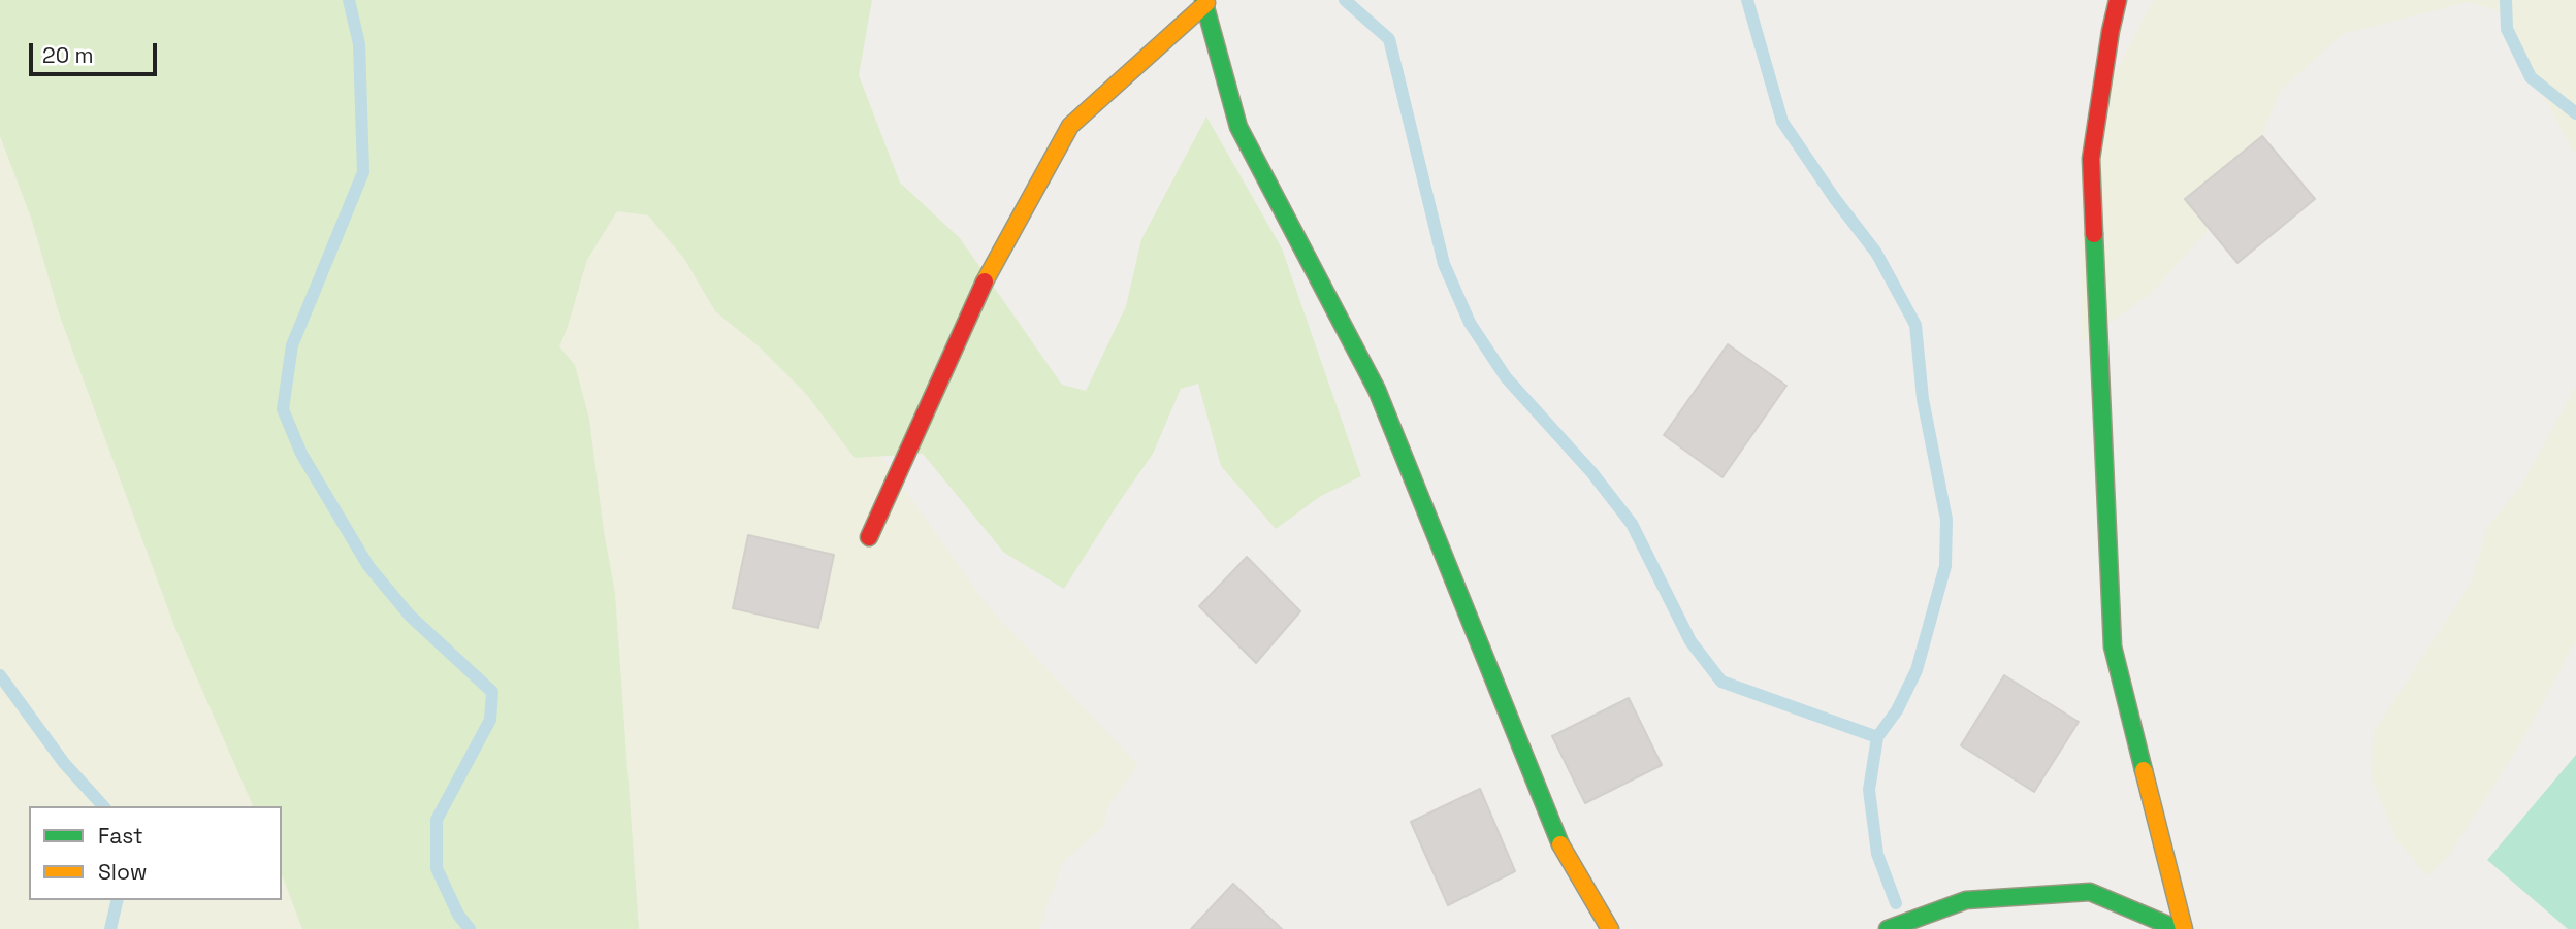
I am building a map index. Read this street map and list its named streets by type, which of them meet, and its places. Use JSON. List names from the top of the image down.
{
  "legend": ["Fast", "Slow"],
  "scale_bar": "20 m"
}
